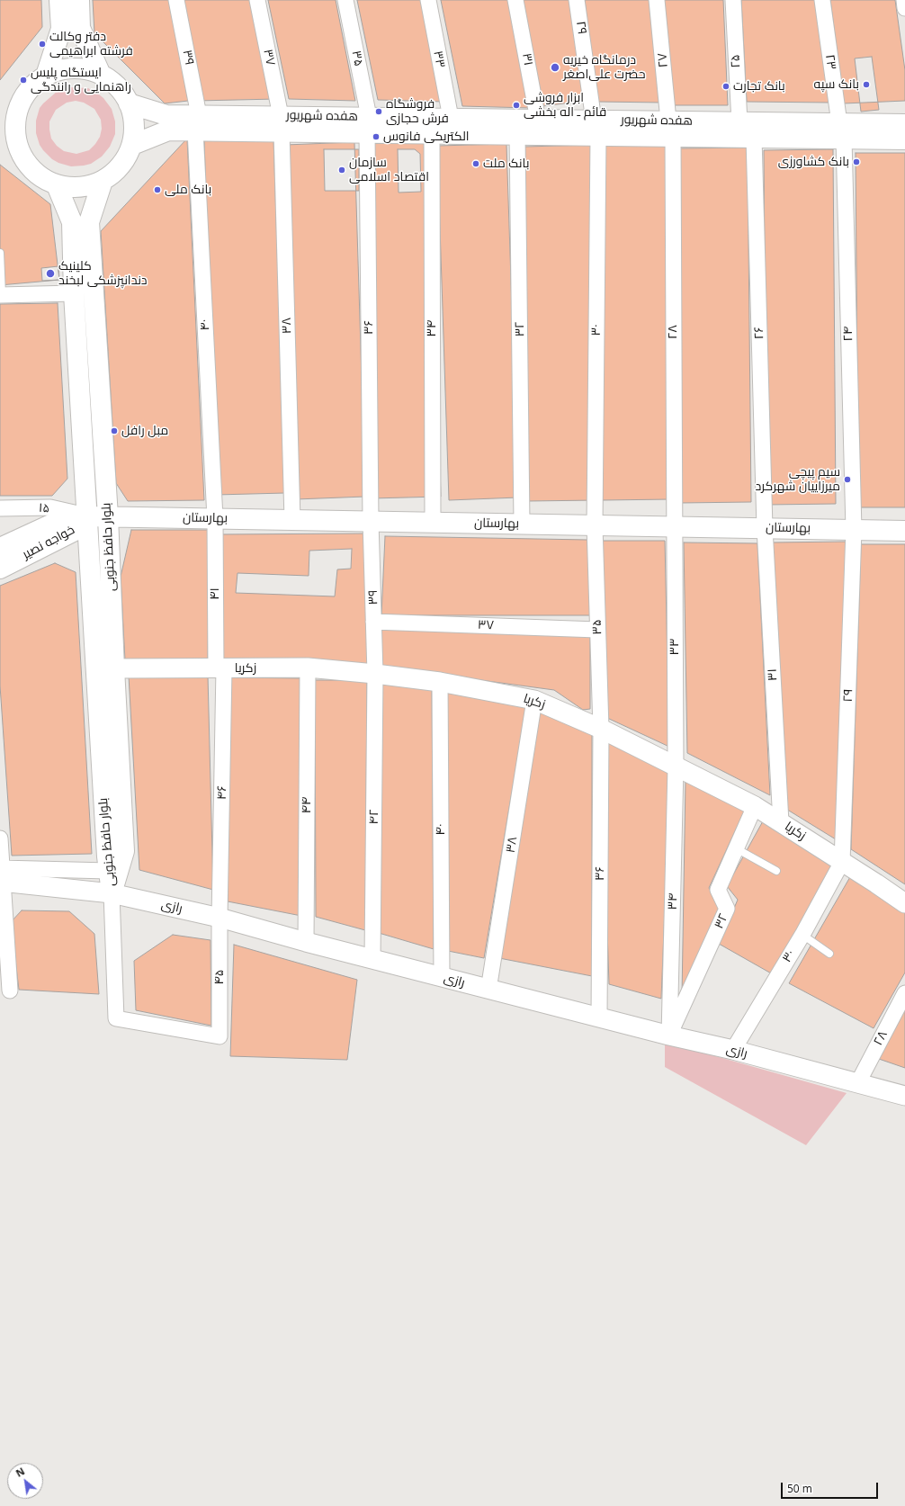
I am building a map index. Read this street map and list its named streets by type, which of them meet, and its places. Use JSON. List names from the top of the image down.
{
  "streets": {
    "main road": [
      "هفده شهریور",
      "بهارستان",
      "خواجه نصیر",
      "بلوار حافظ جنوبی"
    ],
    "street": [
      "۲۹",
      "۳۹",
      "۳۷",
      "۳۵",
      "۳۳",
      "۳۱",
      "۲۷",
      "۲۵",
      "۲۳",
      "۴۰",
      "۳۸",
      "۳۶",
      "۳۴",
      "۳۲",
      "۳۰",
      "۲۸",
      "۲۶",
      "۲۴",
      "۱۵",
      "۴۱",
      "زکریا",
      "۴۶",
      "۴۴",
      "۴۲",
      "رازی",
      "۴۵"
    ]
  },
  "crossings": [
    ["۲۹", "هفده شهریور"],
    ["۲۹", "۳۰"],
    ["۲۹", "۲۴"],
    ["۲۹", "بهارستان"],
    ["۲۹", "زکریا"],
    ["۳۹", "۳۷"],
    ["۳۹", "هفده شهریور"],
    ["۳۹", "۴۰"],
    ["۳۹", "۳۶"],
    ["۳۹", "بهارستان"],
    ["۳۹", "زکریا"],
    ["۳۹", "۴۲"],
    ["۳۷", "۳۵"],
    ["۳۷", "هفده شهریور"],
    ["۳۷", "۳۸"],
    ["۳۵", "هفده شهریور"],
    ["۳۵", "۳۶"],
    ["۳۵", "۳۰"],
    ["۳۵", "بهارستان"],
    ["۳۵", "زکریا"],
    ["۳۳", "هفده شهریور"],
    ["۳۳", "۳۴"],
    ["۳۳", "۲۸"],
    ["۳۳", "بهارستان"],
    ["۳۳", "زکریا"],
    ["۳۱", "هفده شهریور"],
    ["۳۱", "۲۶"],
    ["۳۱", "بهارستان"],
    ["۳۱", "زکریا"],
    ["۲۷", "هفده شهریور"],
    ["۲۷", "۲۸"],
    ["۲۵", "هفده شهریور"],
    ["۲۳", "هفده شهریور"],
    ["۲۳", "۲۴"],
    ["هفده شهریور", "۴۰"],
    ["هفده شهریور", "۳۸"],
    ["هفده شهریور", "۳۶"],
    ["هفده شهریور", "۳۴"],
    ["هفده شهریور", "۳۲"],
    ["هفده شهریور", "۳۰"],
    ["هفده شهریور", "۲۸"],
    ["هفده شهریور", "۲۶"],
    ["هفده شهریور", "۲۴"],
    ["هفده شهریور", "بلوار حافظ جنوبی"],
    ["۴۰", "بهارستان"],
    ["۴۰", "۴۱"],
    ["۴۰", "زکریا"],
    ["۴۰", "رازی"],
    ["۳۸", "بهارستان"],
    ["۳۸", "زکریا"],
    ["۳۸", "رازی"],
    ["۳۶", "بهارستان"],
    ["۳۶", "زکریا"],
    ["۳۶", "رازی"],
    ["۳۴", "۳۲"],
    ["۳۴", "بهارستان"],
    ["۳۴", "زکریا"],
    ["۳۴", "رازی"],
    ["۳۲", "بهارستان"],
    ["۳۲", "زکریا"],
    ["۳۲", "رازی"],
    ["۳۰", "بهارستان"],
    ["۳۰", "زکریا"],
    ["۳۰", "رازی"],
    ["۲۸", "بهارستان"],
    ["۲۸", "رازی"],
    ["۲۶", "بهارستان"],
    ["۲۴", "بهارستان"],
    ["۱۵", "بهارستان"],
    ["۱۵", "خواجه نصیر"],
    ["۱۵", "بلوار حافظ جنوبی"],
    ["بهارستان", "خواجه نصیر"],
    ["بهارستان", "بلوار حافظ جنوبی"],
    ["بهارستان", "۴۱"],
    ["خواجه نصیر", "بلوار حافظ جنوبی"],
    ["بلوار حافظ جنوبی", "زکریا"],
    ["بلوار حافظ جنوبی", "رازی"],
    ["بلوار حافظ جنوبی", "۴۵"],
    ["۴۱", "زکریا"],
    ["۴۱", "۴۶"],
    ["زکریا", "۴۶"],
    ["زکریا", "۴۴"],
    ["زکریا", "۴۲"],
    ["۴۶", "رازی"],
    ["۴۶", "۴۵"],
    ["۴۴", "رازی"],
    ["۴۲", "رازی"],
    ["رازی", "۴۵"]
  ],
  "places": [
    "دفتر وکالت فرشته ابراهیمی",
    "درمانگاه خیریه حضرت علی‌اصغر",
    "ایستگاه پلیس راهنمایی و رانندگی",
    "بانک سپه",
    "بانک تجارت",
    "ابزار فروشی قائم ـ اله بخشی",
    "فروشگاه فرش حجازی",
    "الکتریکی فانوس",
    "بانک کشاورزی",
    "بانک ملت",
    "سازمان اقتصاد اسلامی",
    "بانک ملی",
    "کلینیک دندانپزشکی لبخند",
    "مبل رافل",
    "سیم پیچی میرزاییان شهرکرد"
  ],
  "scale_bar": "50 m",
  "north": "top left"
}
